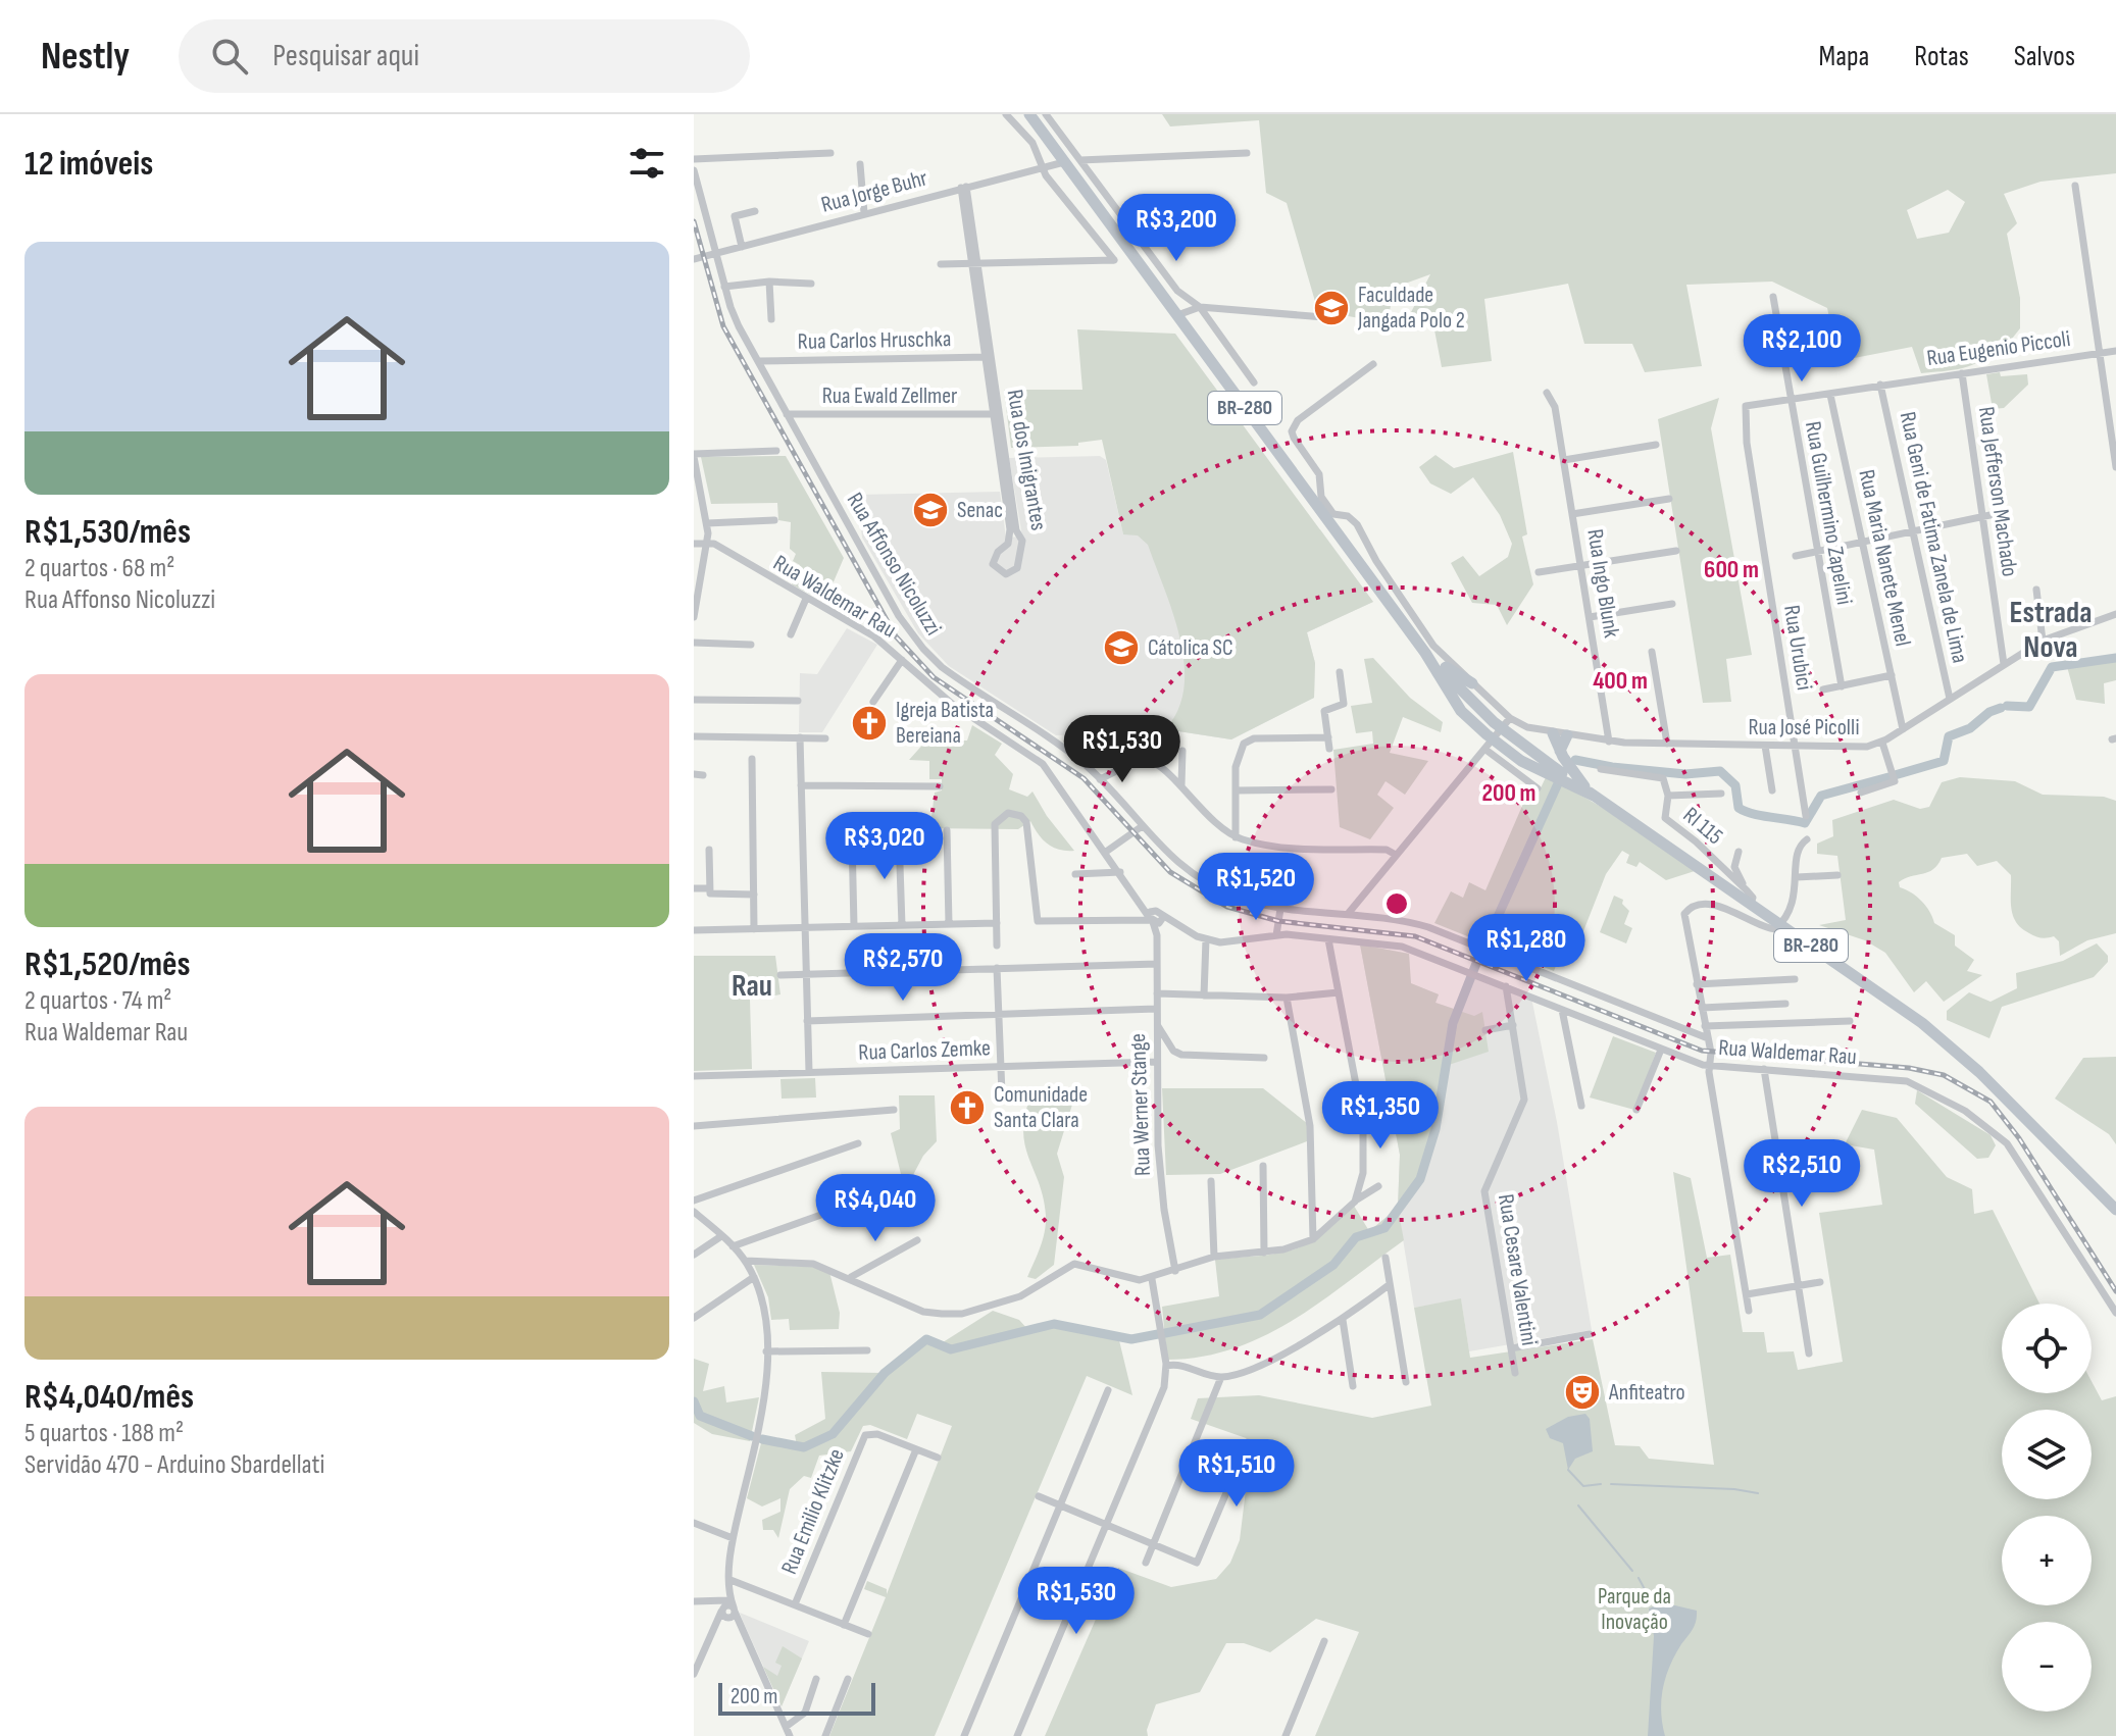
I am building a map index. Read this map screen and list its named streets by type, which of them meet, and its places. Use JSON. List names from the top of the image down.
{
  "streets": {
    "highway": ["BR-280"],
    "street": [
      "Rua Jorge Buhr",
      "Rua Carlos Hruschka",
      "Rua Eugenio Piccoli",
      "Rua Ewald Zellmer",
      "Rua dos Imigrantes",
      "Rua Jefferson Machado",
      "Rua Guilhermino Zapelini",
      "Rua Geni de Fatima Zanela de Lima",
      "Rua Maria Nanete Menel",
      "Rua Affonso Nicoluzzi",
      "Rua Ingo Blunk",
      "Rua Waldemar Rau",
      "Rua Urubici",
      "Rua José Picolli",
      "RI 115",
      "Rua Carlos Zemke",
      "Rua Werner Stange",
      "Rua Cesare Valentini",
      "Rua Emilio Klitzke"
    ]
  },
  "crossings": [
    ["Rua Jorge Buhr", "BR-280"],
    ["Rua Jorge Buhr", "Rua dos Imigrantes"],
    ["Rua Jorge Buhr", "Rua Affonso Nicoluzzi"],
    ["Rua Carlos Hruschka", "Rua dos Imigrantes"],
    ["Rua Carlos Hruschka", "Rua Affonso Nicoluzzi"],
    ["Rua Eugenio Piccoli", "Rua Jefferson Machado"],
    ["Rua Eugenio Piccoli", "Rua Guilhermino Zapelini"],
    ["Rua Eugenio Piccoli", "Rua Geni de Fatima Zanela de Lima"],
    ["Rua Eugenio Piccoli", "Rua Maria Nanete Menel"],
    ["Rua Eugenio Piccoli", "Rua Urubici"],
    ["Rua Ewald Zellmer", "Rua dos Imigrantes"],
    ["Rua Ewald Zellmer", "Rua Affonso Nicoluzzi"],
    ["BR-280", "RI 115"],
    ["Rua Jefferson Machado", "Rua José Picolli"],
    ["Rua Geni de Fatima Zanela de Lima", "Rua José Picolli"],
    ["Rua Maria Nanete Menel", "Rua José Picolli"],
    ["Rua Ingo Blunk", "Rua José Picolli"],
    ["Rua Waldemar Rau", "Rua Werner Stange"],
    ["Rua Waldemar Rau", "Rua Cesare Valentini"],
    ["Rua Urubici", "Rua José Picolli"],
    ["Rua Carlos Zemke", "Rua Werner Stange"]
  ],
  "districts": ["Estrada Nova", "Rau"],
  "parks": ["Parque da Inovação"],
  "places": {
    "school or university": ["Faculdade Jangada Polo 2", "Senac", "Cátolica SC"],
    "church": ["Igreja Batista Bereiana", "Comunidade Santa Clara"],
    "theatre": ["Anfiteatro"]
  },
  "scale_bar": "200 m",
  "page": {
    "header": "Nestly",
    "search": "Pesquisar aqui",
    "nav": ["Mapa", "Rotas", "Salvos"],
    "heading": "12 imóveis",
    "price": [
      "R$3,200",
      "R$2,100",
      "R$1,530",
      "R$3,020",
      "R$1,520",
      "R$1,280",
      "R$2,570",
      "R$1,350",
      "R$2,510",
      "R$4,040",
      "R$1,510",
      "R$1,530"
    ],
    "list": [
      {
        "name": "R$1,530/mês",
        "note": "2 quartos · 68 m² · Rua Affonso Nicoluzzi"
      },
      {
        "name": "R$1,520/mês",
        "note": "2 quartos · 74 m² · Rua Waldemar Rau"
      },
      {
        "name": "R$4,040/mês",
        "note": "5 quartos · 188 m² · Servidão 470 - Arduino Sbardellati"
      }
    ],
    "map_buttons": ["+", "−"],
    "scale": "200 m"
  },
  "rings": ["600 m", "400 m", "200 m"]
}
